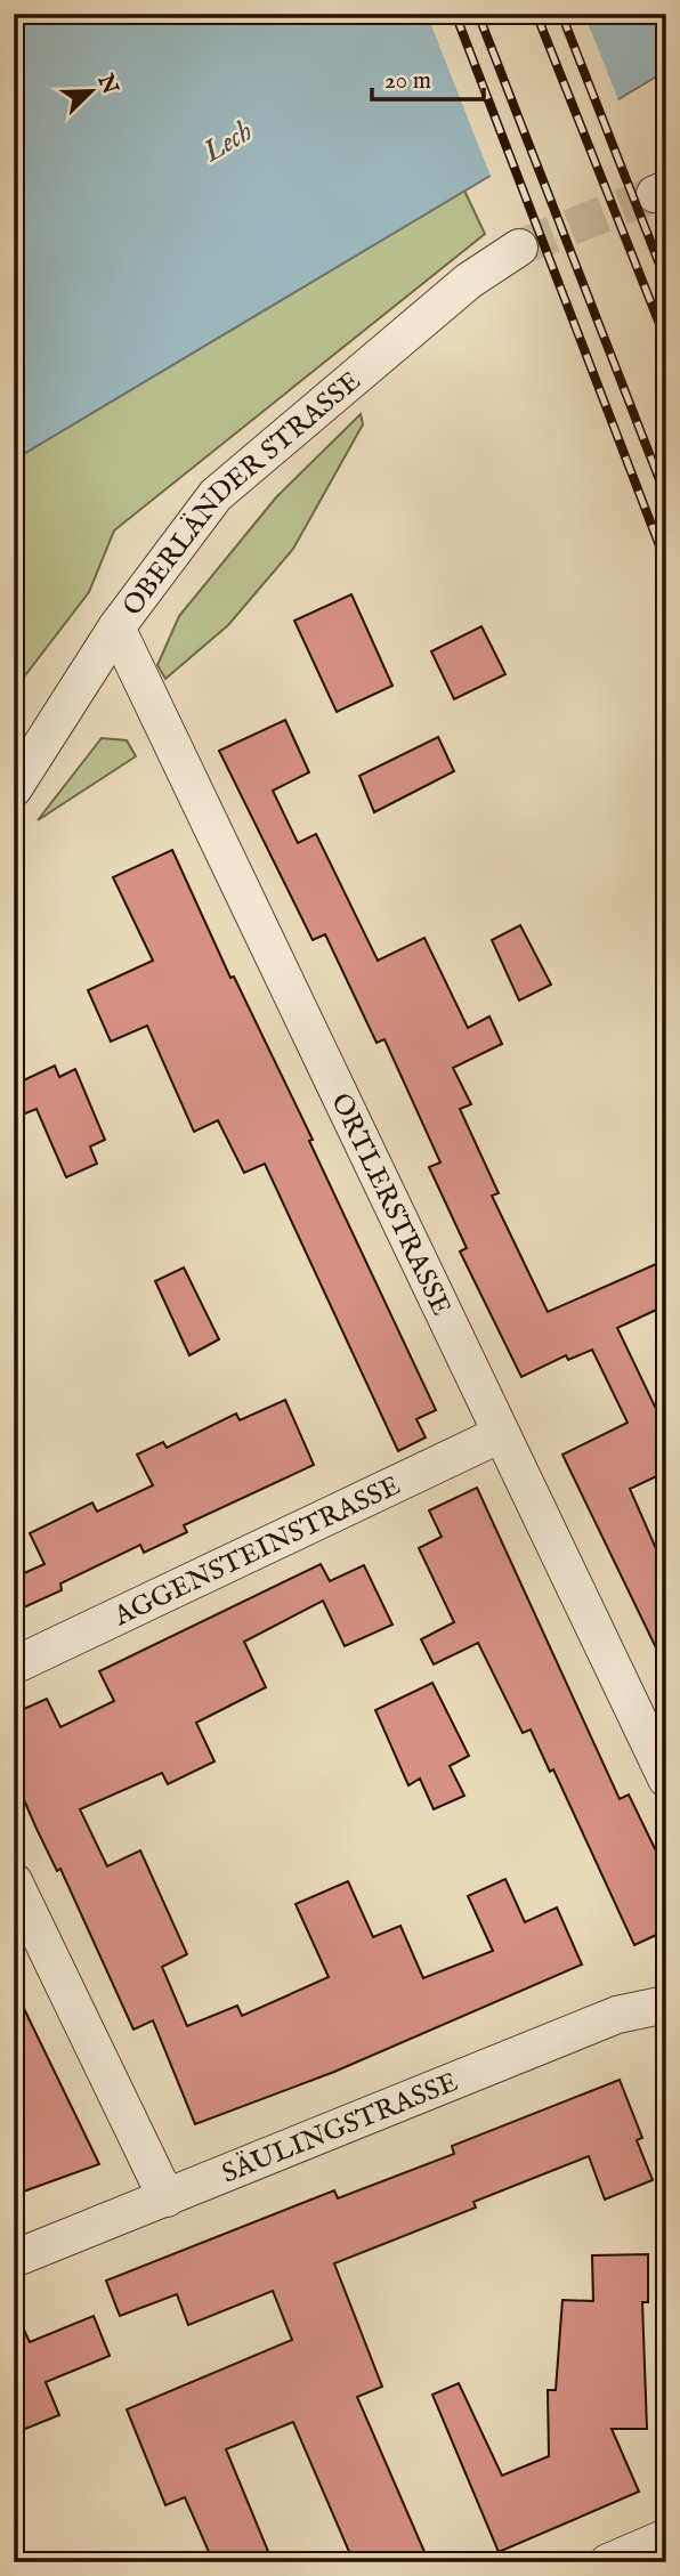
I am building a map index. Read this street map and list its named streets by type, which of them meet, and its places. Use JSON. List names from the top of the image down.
{
  "streets": {
    "street": [
      "OBERLÄNDER STRASSE",
      "ORTLERSTRASSE",
      "AGGENSTEINSTRASSE",
      "SÄULINGSTRASSE"
    ]
  },
  "crossings": [
    ["OBERLÄNDER STRASSE", "ORTLERSTRASSE"],
    ["ORTLERSTRASSE", "AGGENSTEINSTRASSE"]
  ],
  "water": ["Lech"],
  "scale_bar": "20 m",
  "north": "top right"
}
